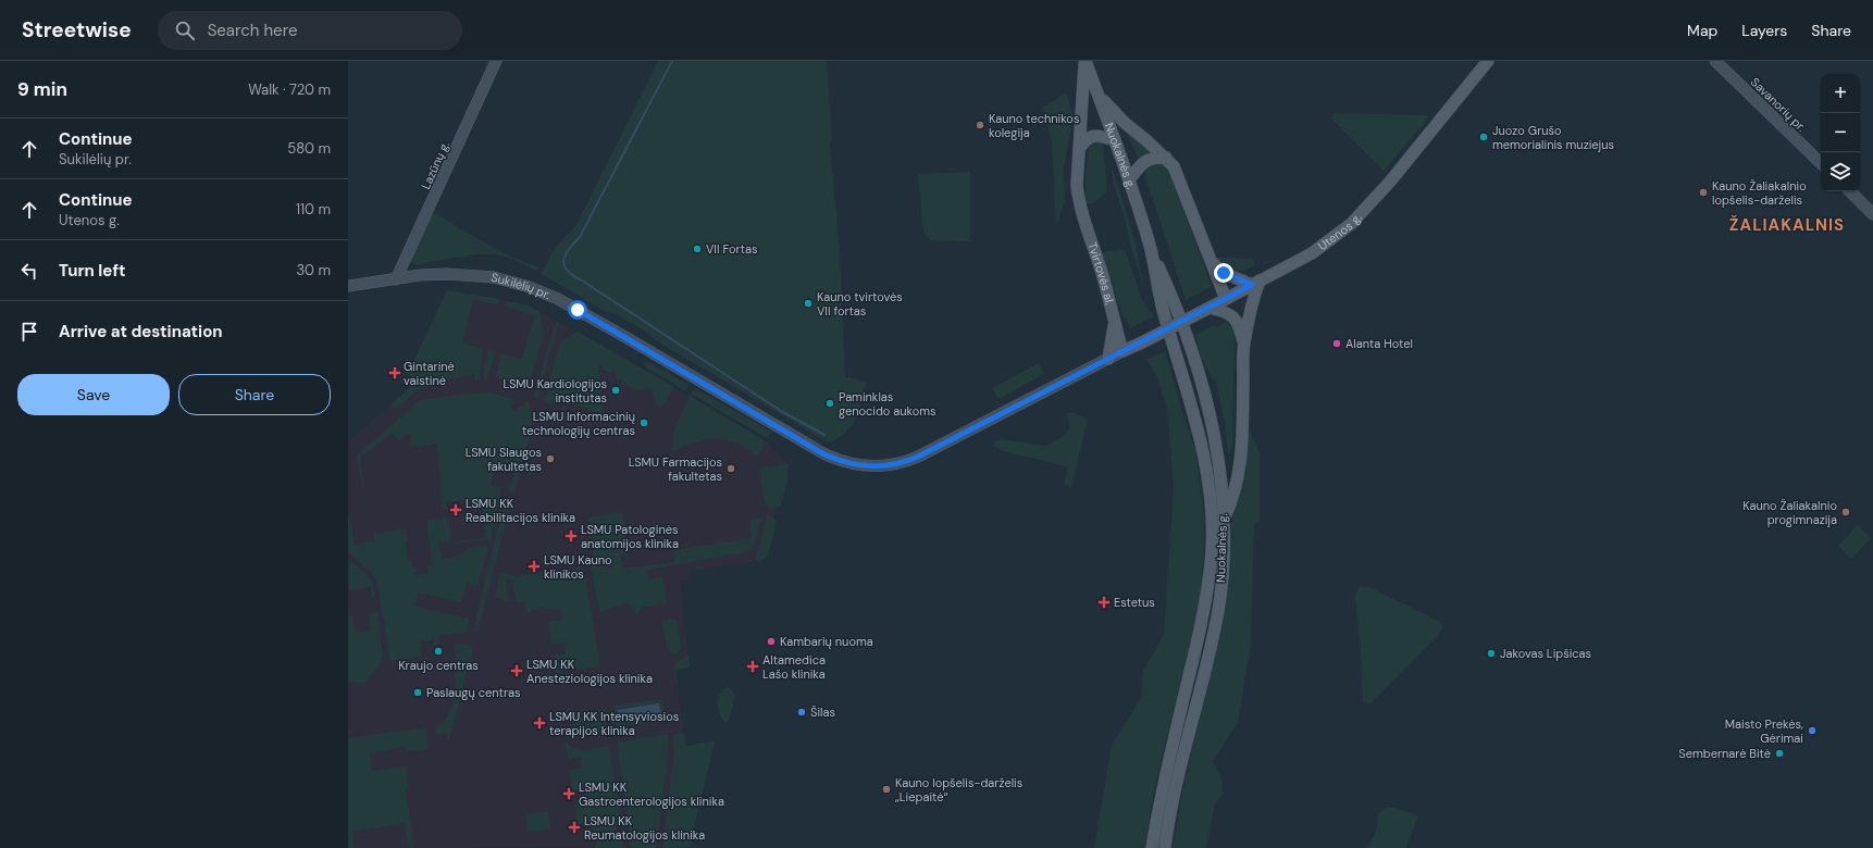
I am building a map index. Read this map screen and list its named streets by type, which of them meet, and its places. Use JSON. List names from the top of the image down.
{
  "streets": {
    "main road": [
      "Savanorių pr.",
      "Nuokalnės g.",
      "Lazūnų g.",
      "Utenos g.",
      "Tvirtovės al.",
      "Sukilėlių pr."
    ]
  },
  "crossings": [
    ["Nuokalnės g.", "Tvirtovės al."],
    ["Lazūnų g.", "Sukilėlių pr."],
    ["Utenos g.", "Sukilėlių pr."],
    ["Tvirtovės al.", "Sukilėlių pr."]
  ],
  "districts": ["ŽALIAKALNIS"],
  "places": {
    "other": [
      "Kauno technikos kolegija",
      "Juozo Grušo memorialinis muziejus",
      "Kauno Žaliakalnio lopšelis-darželis",
      "VII Fortas",
      "Kauno tvirtovės VII fortas",
      "Alanta Hotel",
      "LSMU Kardiologijos institutas",
      "Paminklas genocido aukoms",
      "LSMU Informacinių technologijų centras",
      "LSMU Slaugos fakultetas",
      "LSMU Farmacijos fakultetas",
      "Kauno Žaliakalnio progimnazija",
      "Kambarių nuoma",
      "Kraujo centras",
      "Jakovas Lipšicas",
      "Paslaugų centras",
      "Šilas",
      "Maisto Prekės, Gėrimai",
      "Sembernarė Bitė",
      "Kauno lopšelis-darželis „Liepaitė“"
    ],
    "health": [
      "Gintarinė vaistinė",
      "LSMU KK Reabilitacijos klinika",
      "LSMU Patologinės anatomijos klinika",
      "LSMU Kauno klinikos",
      "Estetus",
      "Altamedica Lašo klinika",
      "LSMU KK Anesteziologijos klinika",
      "LSMU KK Intensyviosios terapijos klinika",
      "LSMU KK Gastroenterologijos klinika",
      "LSMU KK Reumatologijos klinika"
    ]
  },
  "page": {
    "header": "Streetwise",
    "search": "Search here",
    "nav": ["Map", "Layers", "Share"],
    "heading": ["9 min", "Walk · 720 m"],
    "map_buttons": ["+", "−"],
    "list": [
      ["Continue", "Sukilėlių pr.", "580 m"],
      ["Continue", "Utenos g.", "110 m"],
      ["Turn left", "30 m"],
      "Arrive at destination"
    ],
    "buttons": ["Save", "Share"]
  }
}
